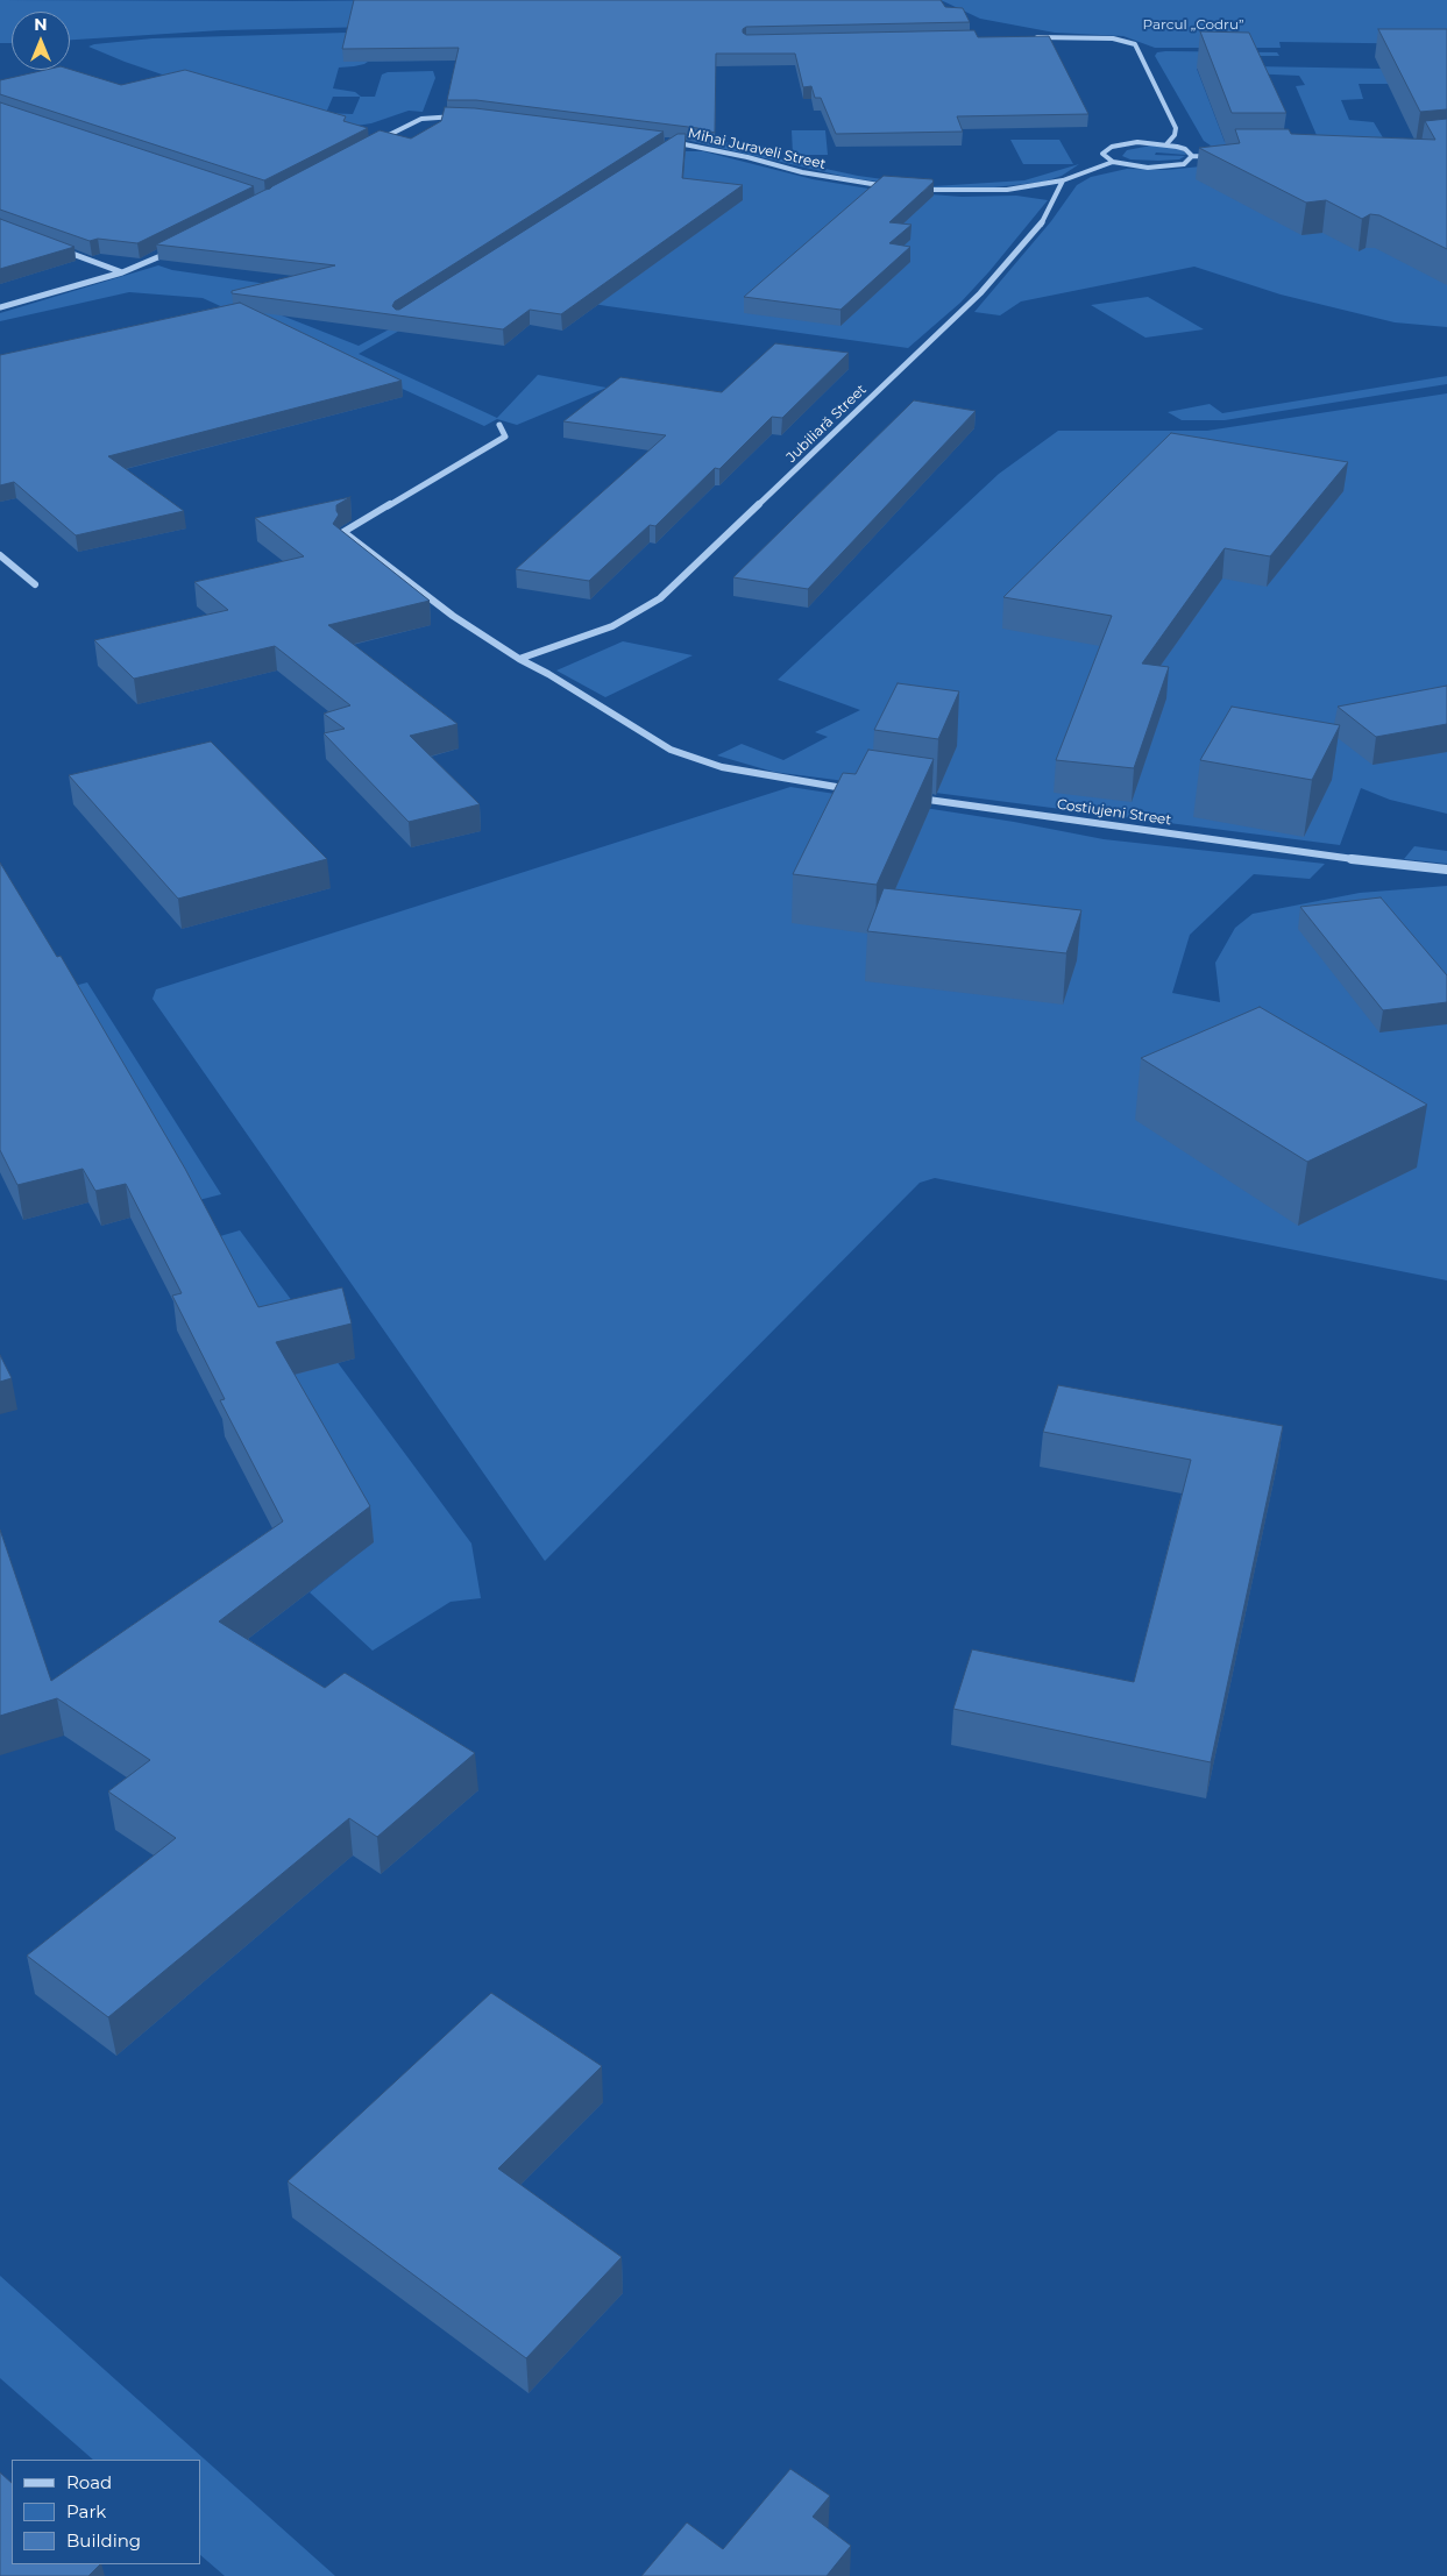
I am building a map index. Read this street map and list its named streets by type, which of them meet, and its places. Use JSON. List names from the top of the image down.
{
  "streets": {
    "street": ["Mihai Juraveli Street", "Jubiliară Street", "Costiujeni Street"]
  },
  "parks": ["Parcul „Codru”"],
  "legend": ["Road", "Park", "Building"],
  "north": "top"
}
